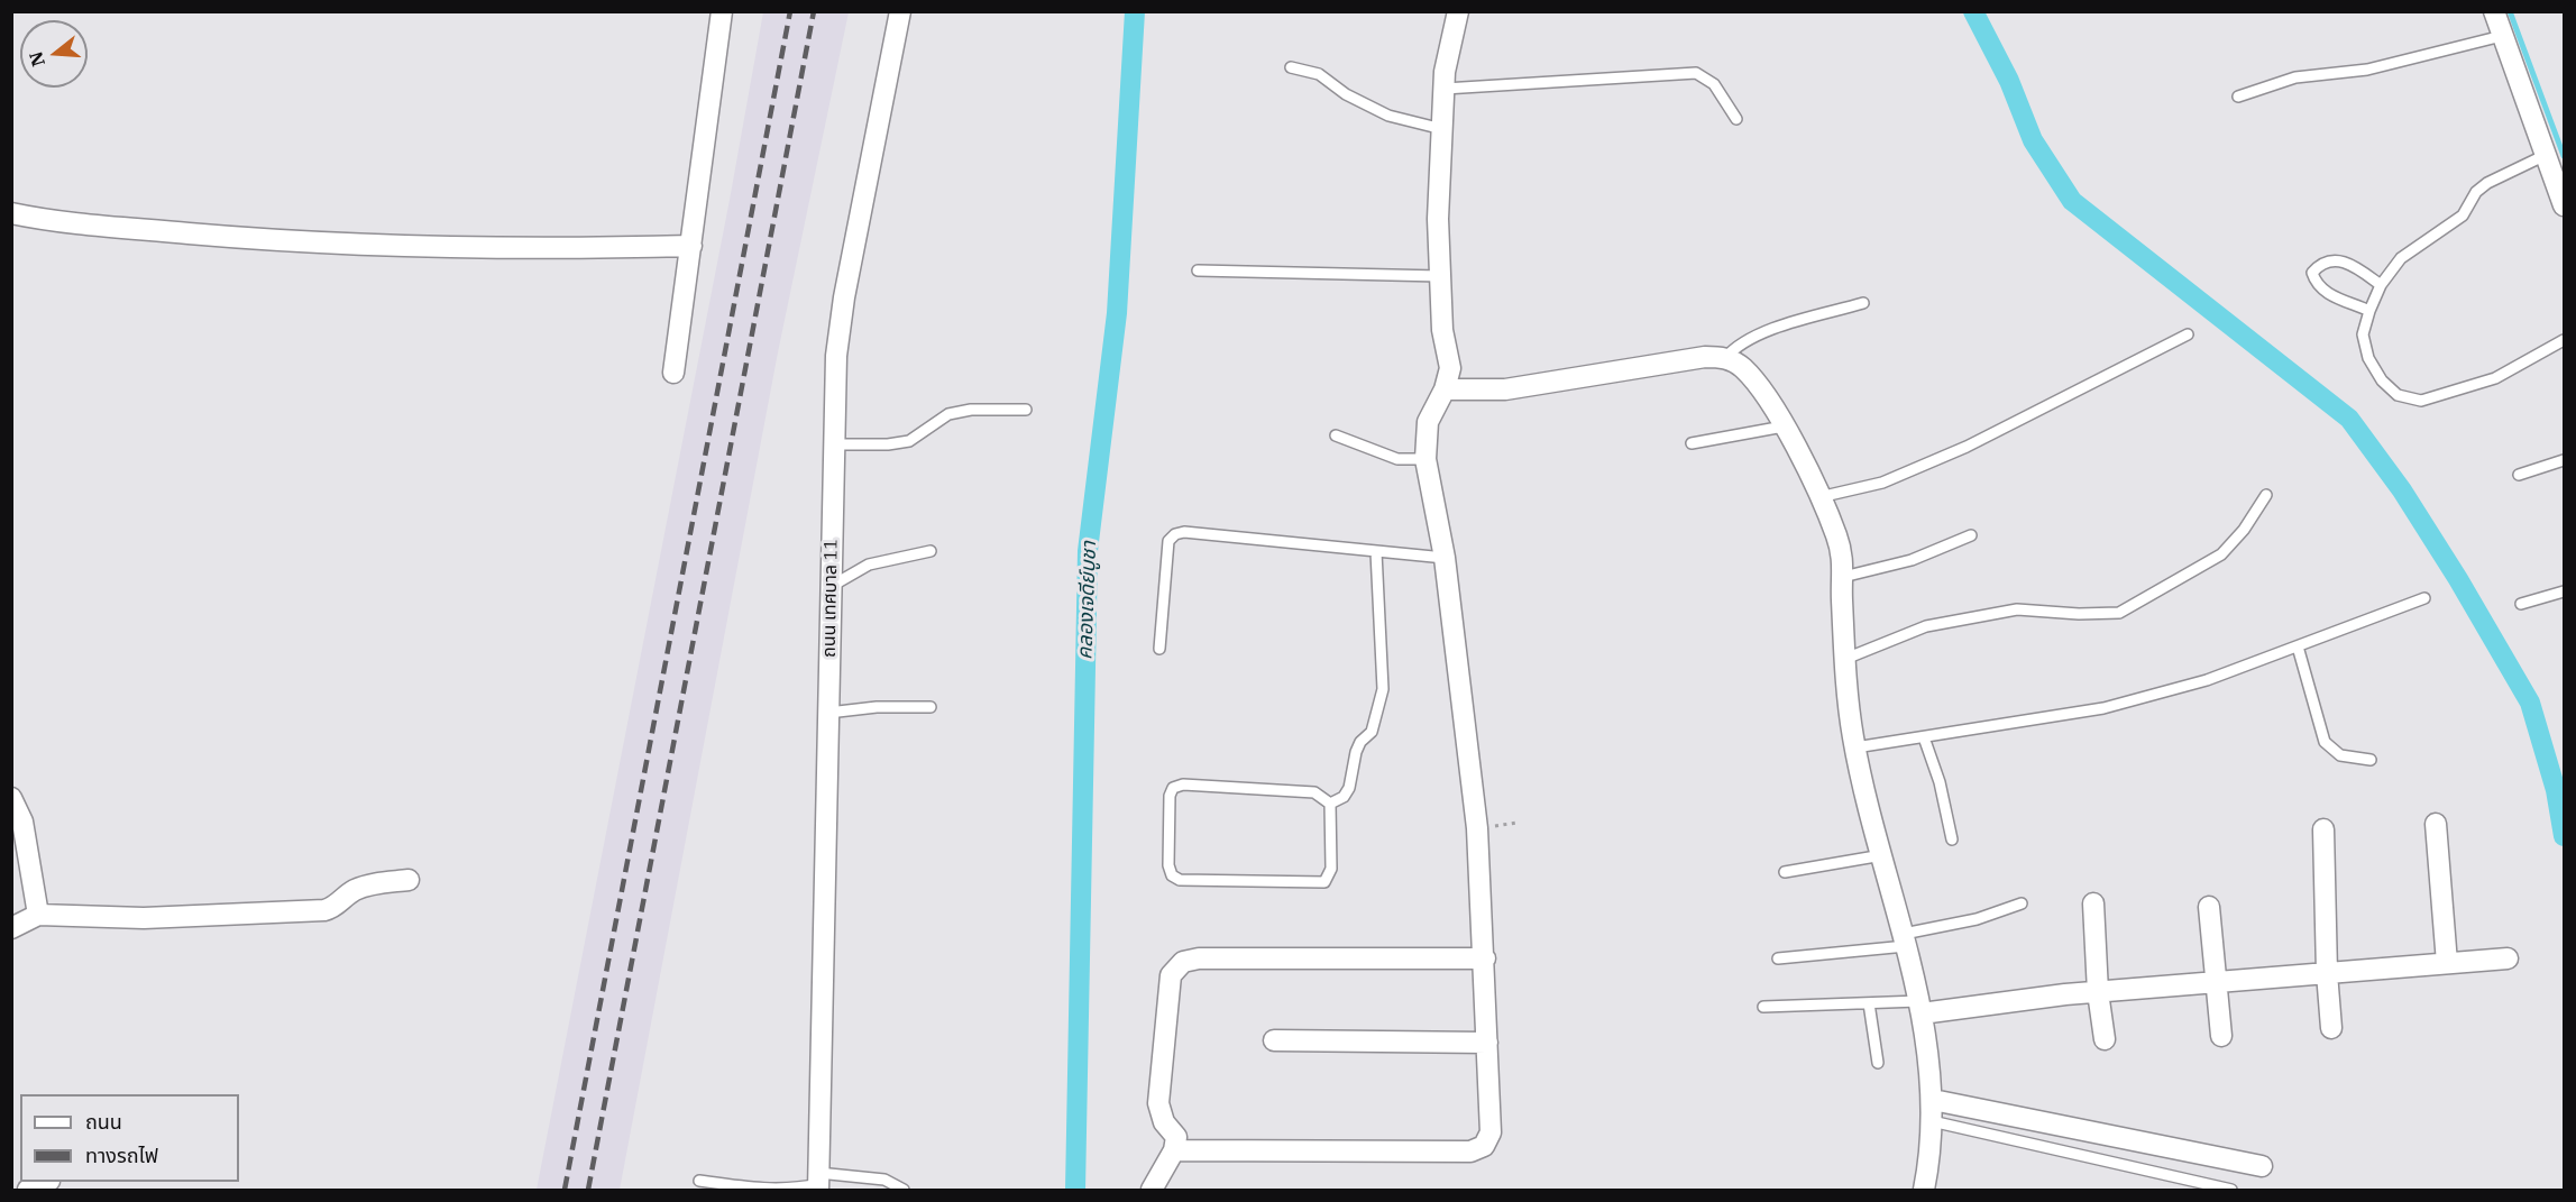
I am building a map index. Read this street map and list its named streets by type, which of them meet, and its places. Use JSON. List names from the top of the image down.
{
  "streets": {
    "street": ["ถนน เทศบาล 11"]
  },
  "water": ["คลองเจดีย์บูชา"],
  "legend": ["ถนน", "ทางรถไฟ"],
  "north": "left"
}
